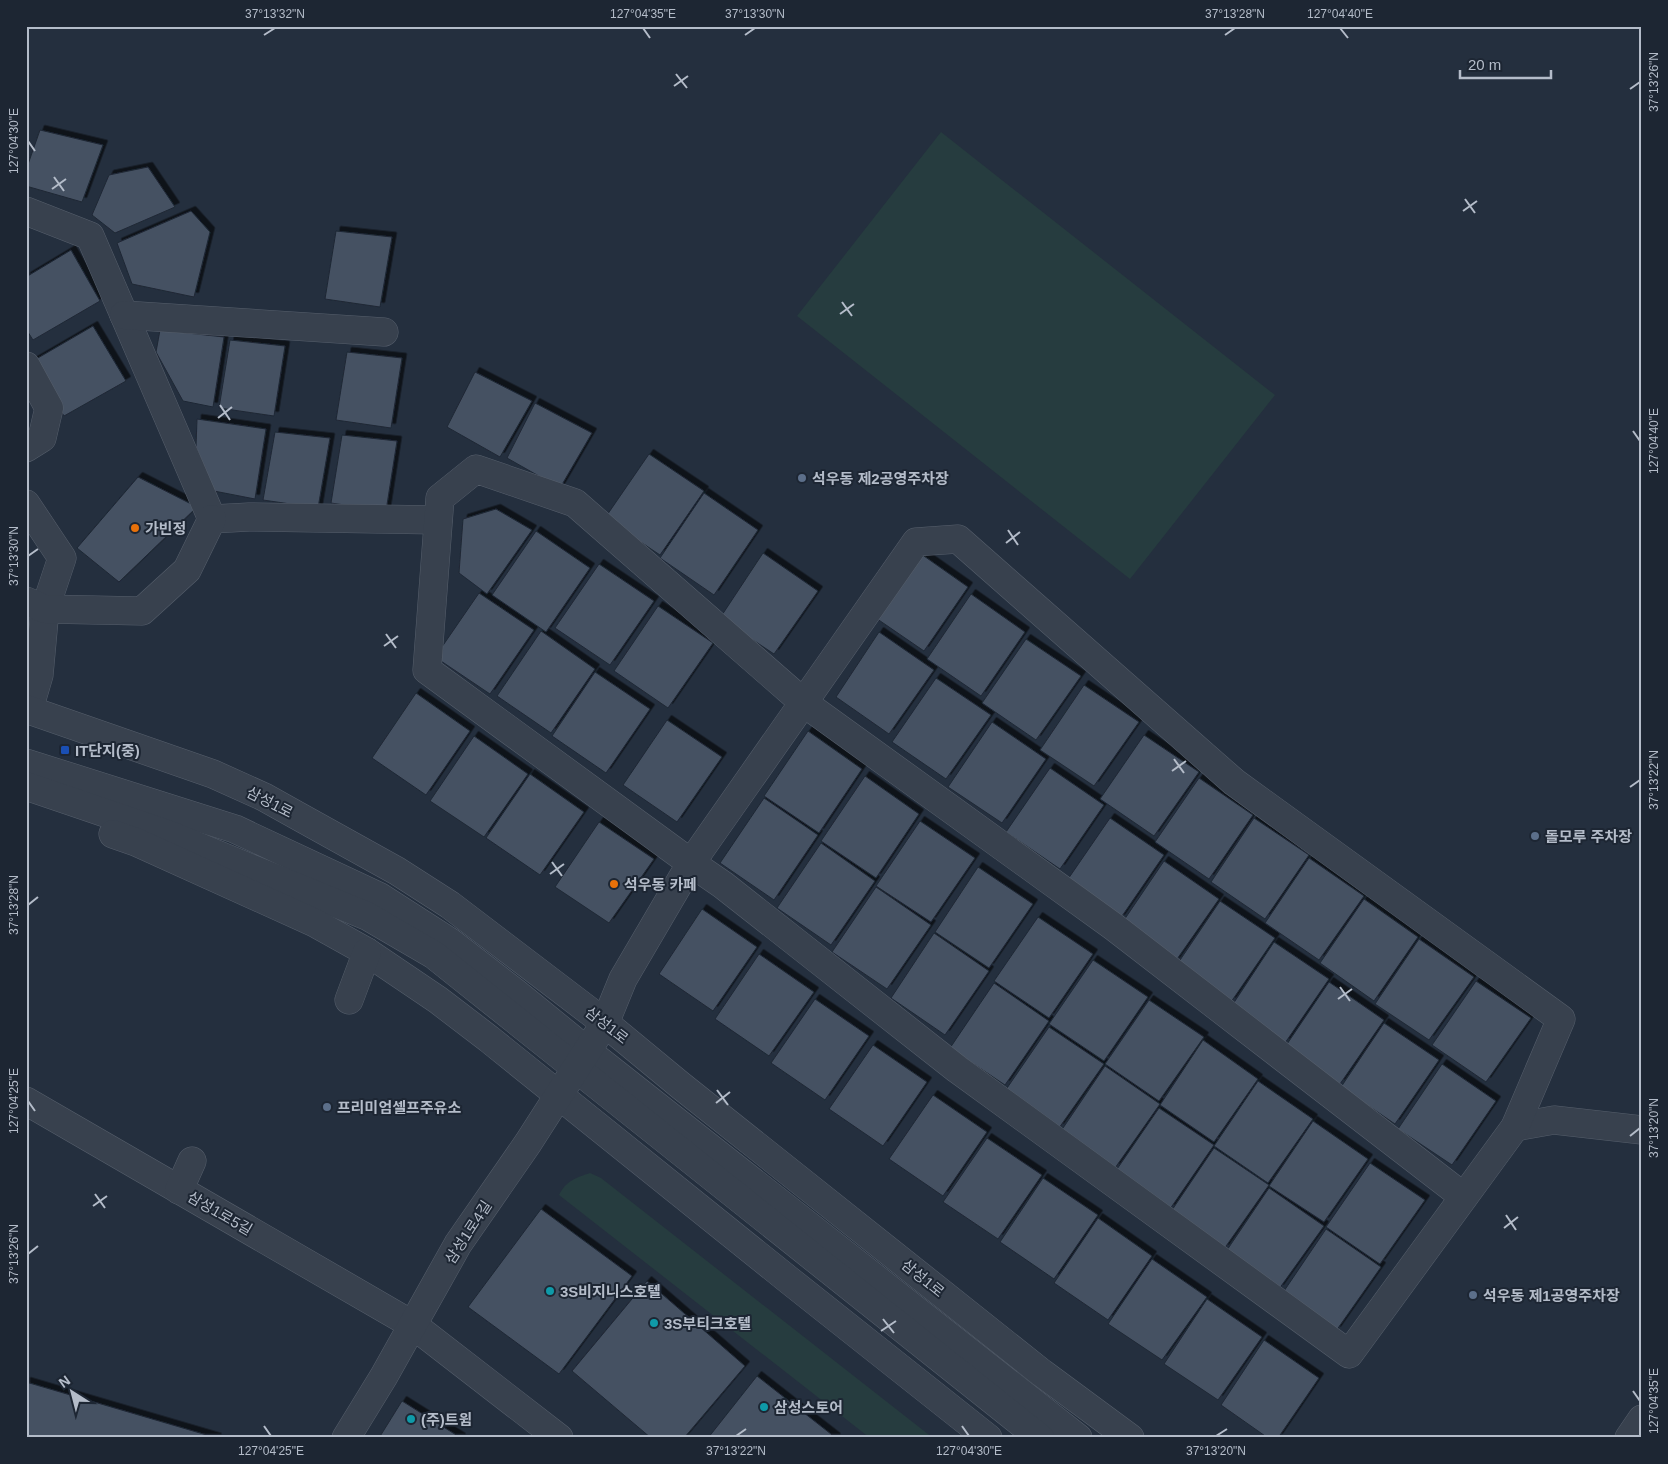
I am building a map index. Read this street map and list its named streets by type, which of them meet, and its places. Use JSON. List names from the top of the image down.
{
  "streets": {
    "street": ["삼성1로", "삼성1로5길", "삼성1로4길"]
  },
  "crossings": [
    ["삼성1로", "삼성1로4길"],
    ["삼성1로5길", "삼성1로4길"]
  ],
  "places": {
    "other": [
      "석우동 제2공영주차장",
      "가빈정",
      "돌모루 주차장",
      "석우동 카페",
      "프리미엄셀프주유소",
      "3S비지니스호텔",
      "석우동 제1공영주차장",
      "3S부티크호텔",
      "삼성스토어",
      "(주)트윔"
    ],
    "transit": ["IT단지(중)"]
  },
  "scale_bar": "20 m",
  "north": "top left",
  "coordinates": [
    "37°13'32\"N",
    "127°04'35\"E",
    "37°13'30\"N",
    "37°13'28\"N",
    "127°04'40\"E",
    "37°13'26\"N",
    "127°04'30\"E",
    "37°13'22\"N",
    "127°04'25\"E",
    "37°13'20\"N"
  ]
}
